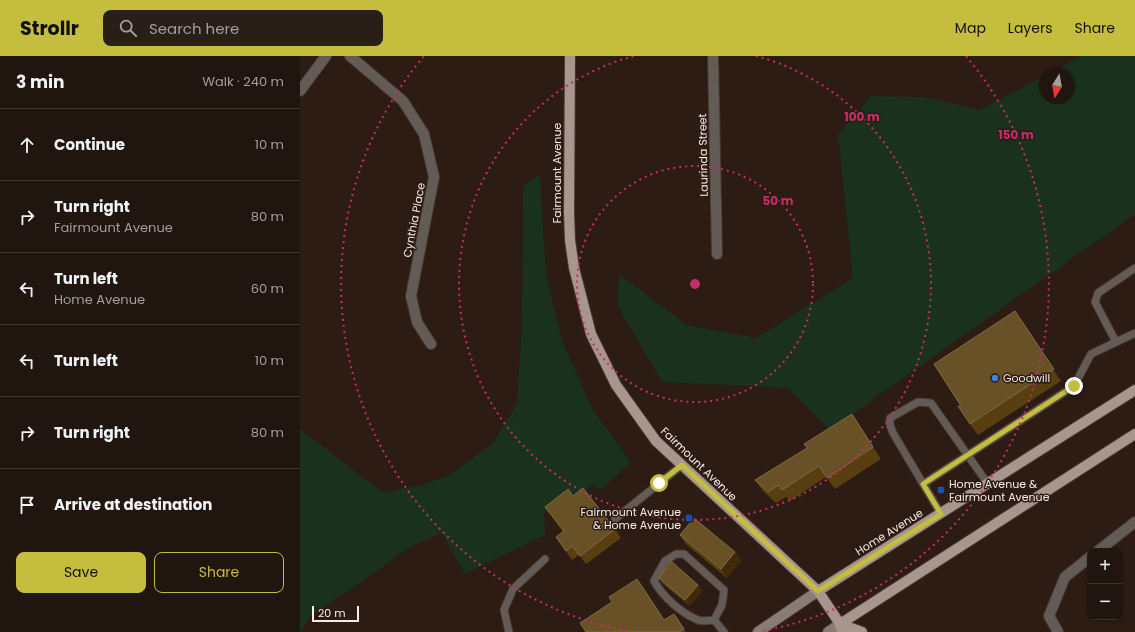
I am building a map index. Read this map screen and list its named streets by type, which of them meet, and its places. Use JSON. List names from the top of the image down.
{
  "streets": {
    "main road": ["Fairmount Avenue", "Home Avenue"],
    "street": ["Laurinda Street", "Cynthia Place"]
  },
  "crossings": [
    ["Fairmount Avenue", "Home Avenue"]
  ],
  "places": {
    "other": ["Goodwill"],
    "transit": ["Home Avenue & Fairmount Avenue", "Fairmount Avenue & Home Avenue"]
  },
  "scale_bar": "20 m",
  "north": "bottom",
  "page": {
    "header": "Strollr",
    "search": "Search here",
    "nav": ["Map", "Layers", "Share"],
    "heading": ["3 min", "Walk · 240 m"],
    "list": [
      ["Continue", "10 m"],
      ["Turn right", "Fairmount Avenue", "80 m"],
      ["Turn left", "Home Avenue", "60 m"],
      ["Turn left", "10 m"],
      ["Turn right", "80 m"],
      "Arrive at destination"
    ],
    "buttons": ["Save", "Share"],
    "map_buttons": ["+", "−"],
    "scale": "20 m"
  },
  "rings": ["100 m", "150 m", "50 m"]
}
